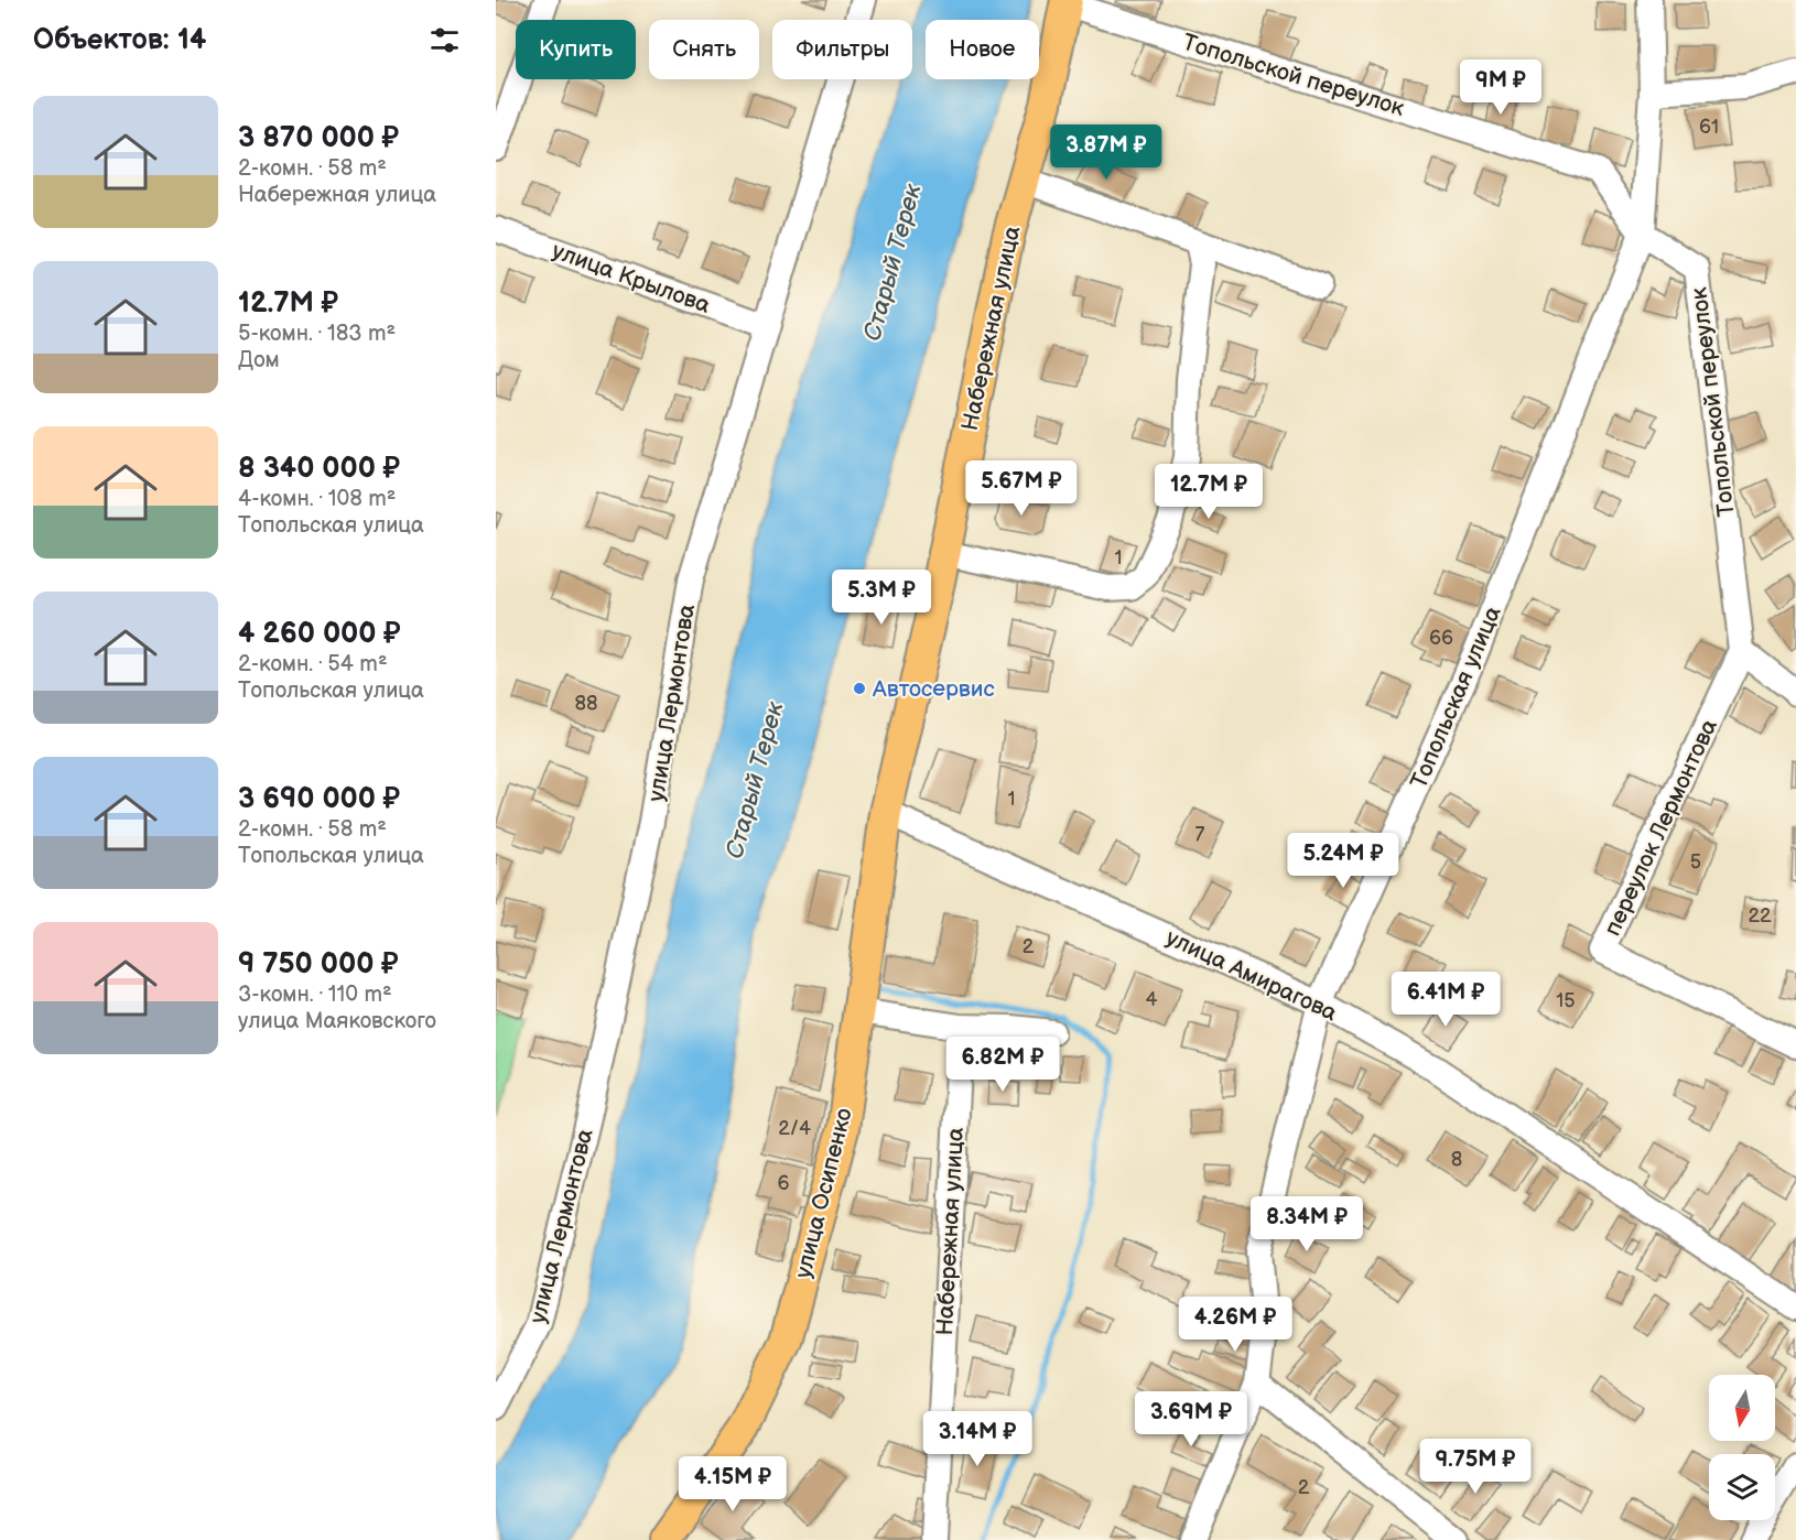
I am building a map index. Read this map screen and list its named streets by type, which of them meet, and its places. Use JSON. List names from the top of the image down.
{
  "streets": {
    "main road": ["Набережная улица", "улица Осипенко"],
    "street": [
      "Топольской переулок",
      "улица Крылова",
      "Топольская улица",
      "улица Лермонтова",
      "переулок Лермонтова",
      "улица Амирагова"
    ]
  },
  "crossings": [
    ["Топольской переулок", "Набережная улица"],
    ["Топольской переулок", "Топольская улица"],
    ["Топольской переулок", "переулок Лермонтова"],
    ["улица Крылова", "улица Лермонтова"],
    ["Набережная улица", "улица Амирагова"],
    ["Набережная улица", "улица Осипенко"],
    ["Топольская улица", "улица Амирагова"],
    ["улица Амирагова", "улица Осипенко"]
  ],
  "water": ["Старый Терек"],
  "places": ["Автосервис"],
  "house_numbers": [
    "61",
    "1",
    "66",
    "88",
    "1",
    "7",
    "5",
    "22",
    "2",
    "4",
    "15",
    "2/4",
    "8",
    "6",
    "2"
  ],
  "north": "bottom",
  "page": {
    "heading": "Объектов: 14",
    "chip": [
      "Купить",
      "Снять",
      "Фильтры",
      "Новое"
    ],
    "price": [
      "9M ₽",
      "3.87M ₽",
      "5.67M ₽",
      "12.7M ₽",
      "5.3M ₽",
      "5.24M ₽",
      "6.41M ₽",
      "6.82M ₽",
      "8.34M ₽",
      "4.26M ₽",
      "3.69M ₽",
      "3.14M ₽",
      "9.75M ₽",
      "4.15M ₽"
    ],
    "list": [
      {
        "name": "3 870 000 ₽",
        "note": "2-комн. · 58 m² · Набережная улица"
      },
      {
        "name": "12.7M ₽",
        "note": "5-комн. · 183 m² · Дом"
      },
      {
        "name": "8 340 000 ₽",
        "note": "4-комн. · 108 m² · Топольская улица"
      },
      {
        "name": "4 260 000 ₽",
        "note": "2-комн. · 54 m² · Топольская улица"
      },
      {
        "name": "3 690 000 ₽",
        "note": "2-комн. · 58 m² · Топольская улица"
      },
      {
        "name": "9 750 000 ₽",
        "note": "3-комн. · 110 m² · улица Маяковского"
      }
    ]
  }
}
